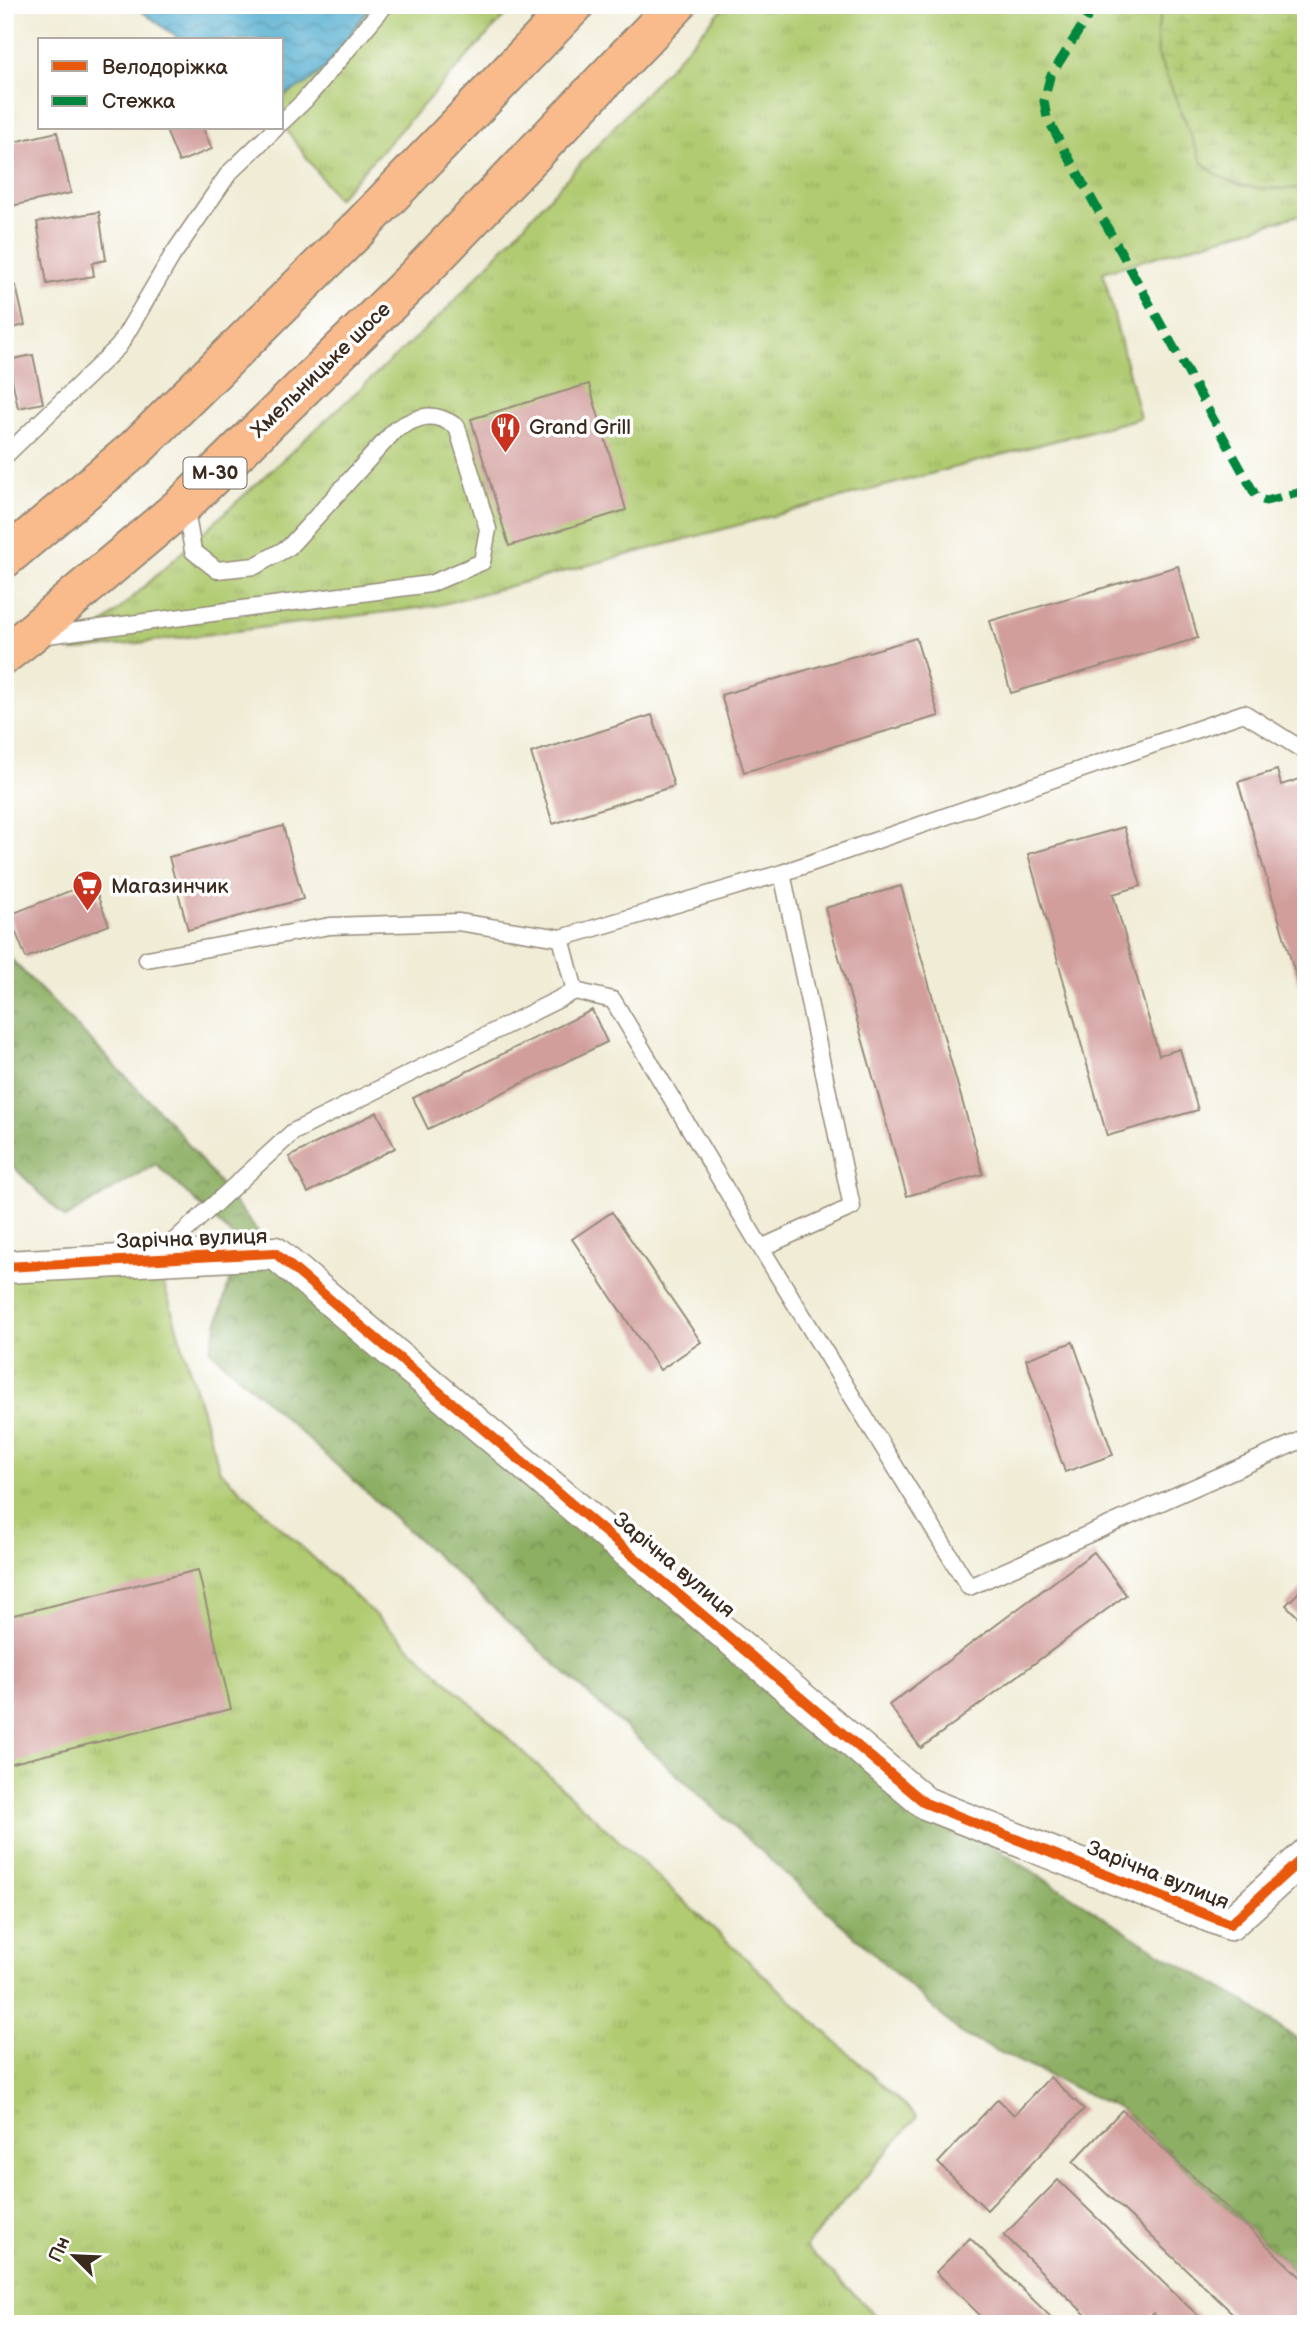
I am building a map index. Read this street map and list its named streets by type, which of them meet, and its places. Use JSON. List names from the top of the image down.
{
  "streets": {
    "highway": ["Хмельницьке шосе", "М-30"],
    "street": ["Зарічна вулиця"]
  },
  "places": {
    "restaurant": ["Grand Grill"],
    "supermarket": ["Магазинчик"]
  },
  "legend": ["Велодоріжка", "Стежка"],
  "north": "top left"
}
